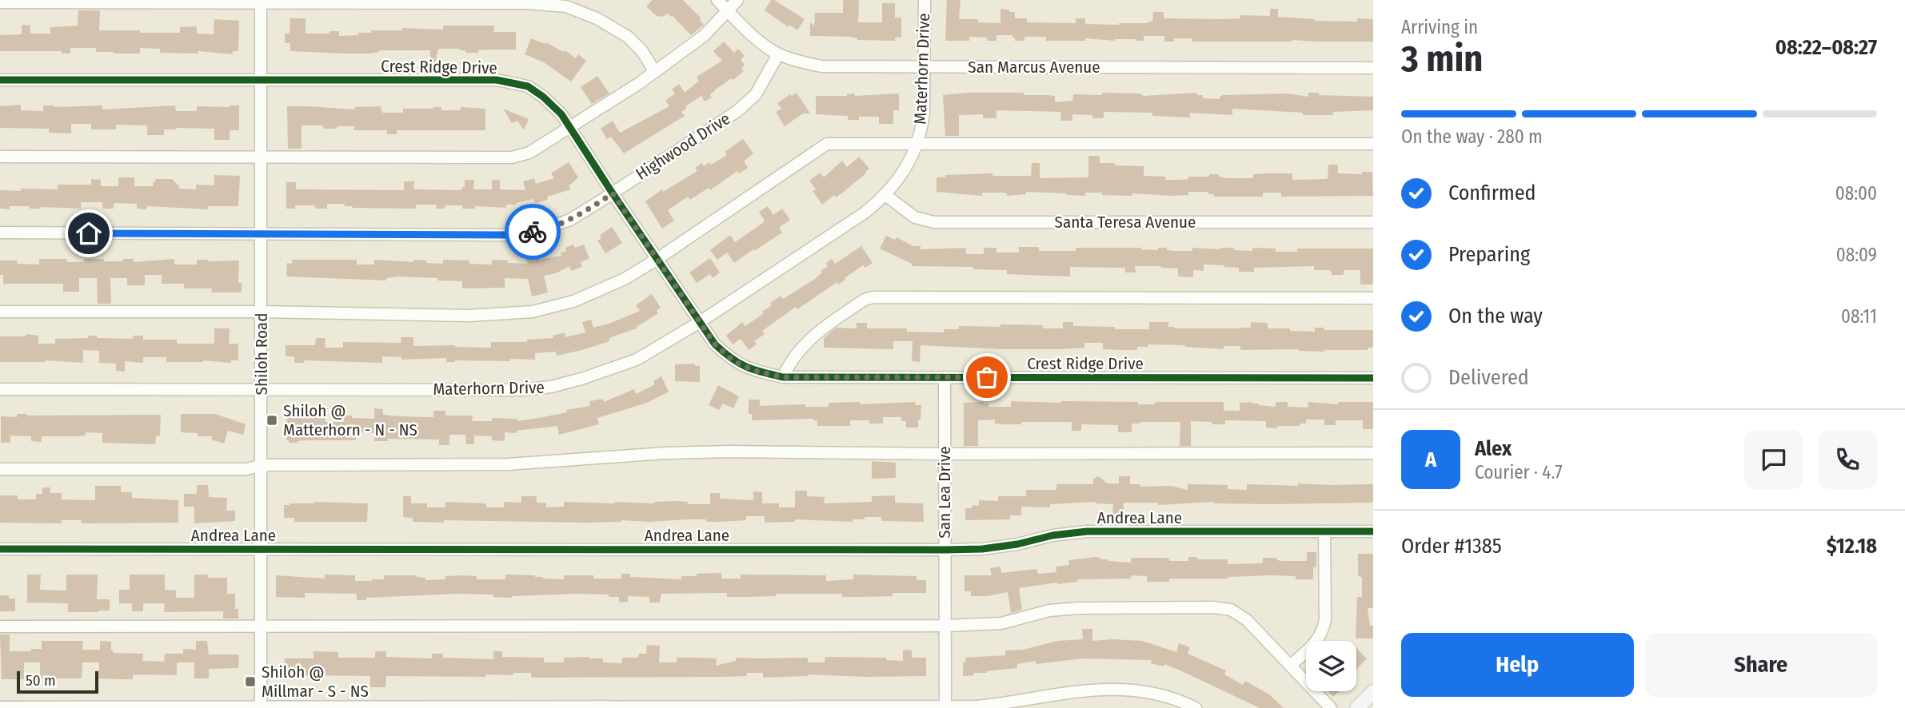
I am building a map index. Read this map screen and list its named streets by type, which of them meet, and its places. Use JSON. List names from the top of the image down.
{
  "streets": {
    "street": [
      "Crest Ridge Drive",
      "San Marcus Avenue",
      "Materhorn Drive",
      "Highwood Drive",
      "Santa Teresa Avenue",
      "Shiloh Road",
      "San Lea Drive",
      "Andrea Lane"
    ]
  },
  "crossings": [
    ["Crest Ridge Drive", "Materhorn Drive"],
    ["Crest Ridge Drive", "Highwood Drive"],
    ["Crest Ridge Drive", "Shiloh Road"],
    ["Crest Ridge Drive", "San Lea Drive"],
    ["San Marcus Avenue", "Materhorn Drive"],
    ["San Marcus Avenue", "Highwood Drive"],
    ["Materhorn Drive", "Santa Teresa Avenue"],
    ["Materhorn Drive", "Shiloh Road"],
    ["Highwood Drive", "Shiloh Road"],
    ["Shiloh Road", "Andrea Lane"],
    ["San Lea Drive", "Andrea Lane"]
  ],
  "places": {
    "transit": ["Shiloh @ Matterhorn - N - NS", "Shiloh @ Millmar - S - NS"]
  },
  "scale_bar": "50 m",
  "page": {
    "heading": ["3 min", "Arriving in", "08:22–08:27"],
    "panel": [
      "Alex",
      "Courier · 4.7",
      "Order #1385",
      "$12.18"
    ],
    "bar": "On the way · 280 m",
    "list": [
      ["Confirmed", "08:00"],
      ["Preparing", "08:09"],
      ["On the way", "08:11"],
      "Delivered"
    ],
    "round": "A",
    "buttons": ["Help", "Share"],
    "scale": "50 m"
  }
}
